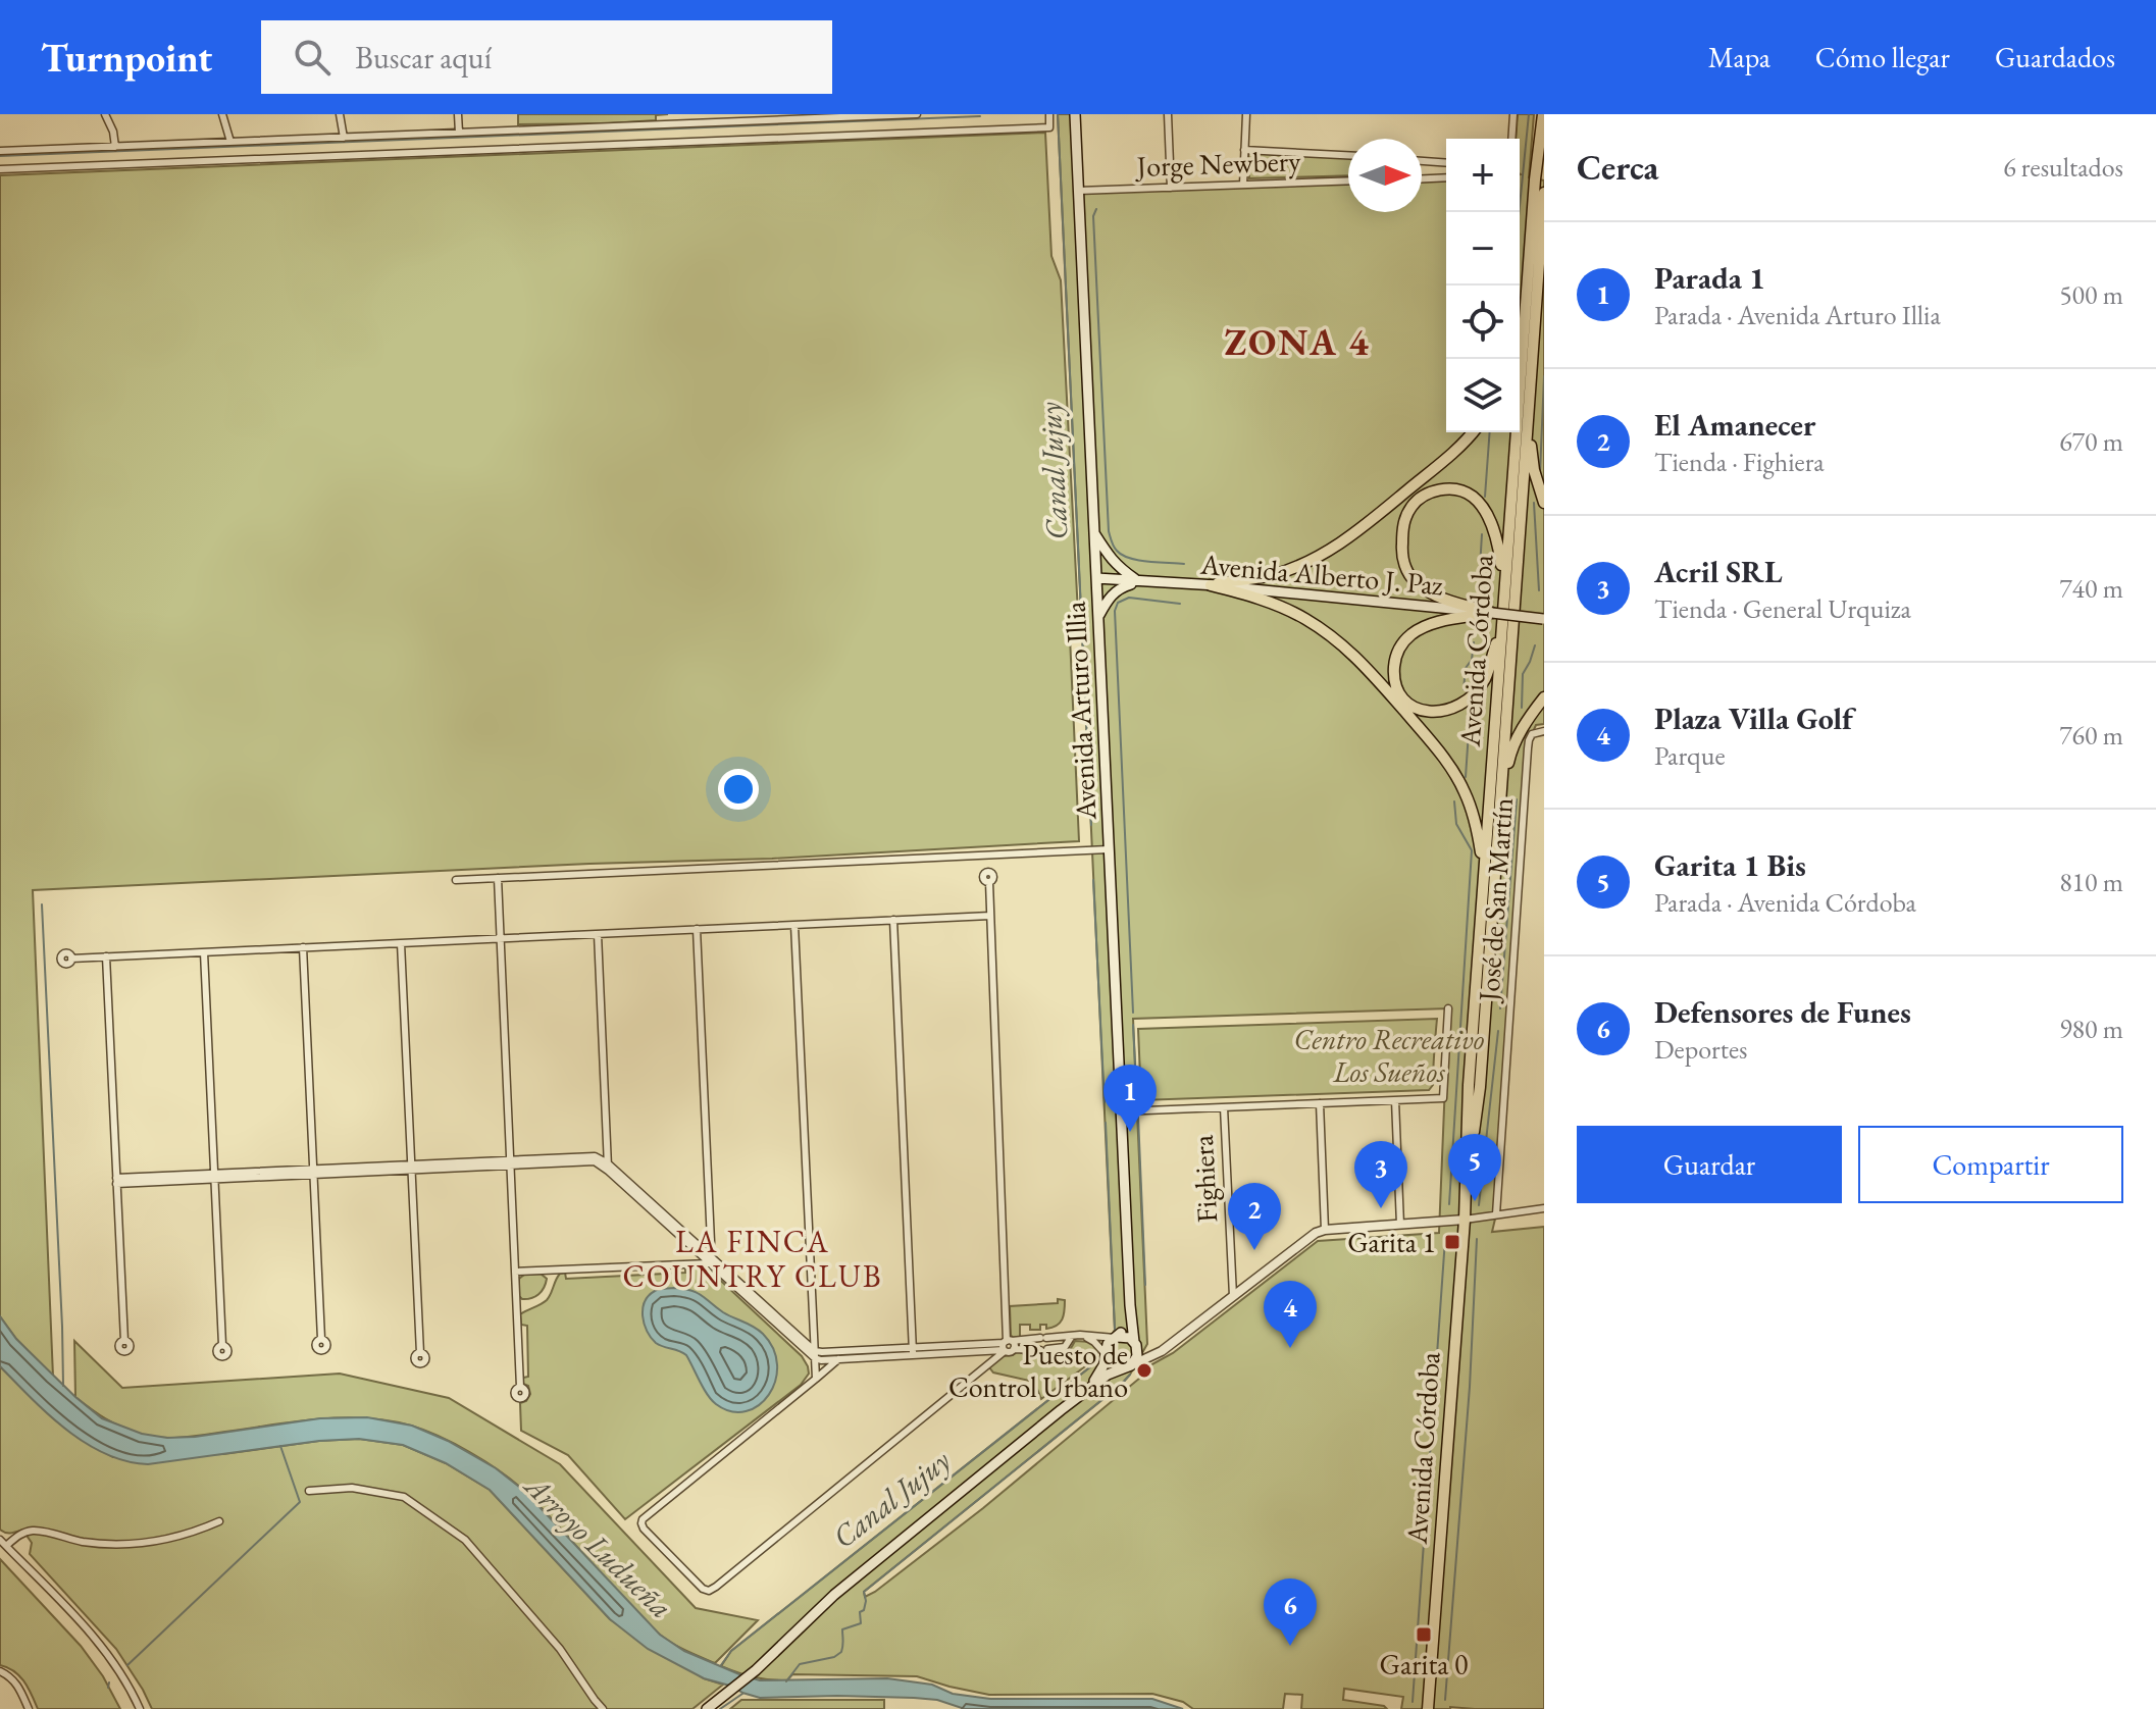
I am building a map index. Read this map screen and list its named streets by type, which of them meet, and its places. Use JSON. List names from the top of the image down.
{
  "streets": {
    "main road": ["Avenida Alberto J. Paz", "Avenida Córdoba", "Avenida Arturo Illia"],
    "street": ["Jorge Newbery", "José de San Martín", "Fighiera"]
  },
  "crossings": [
    ["Jorge Newbery", "Avenida Arturo Illia"],
    ["Avenida Alberto J. Paz", "Avenida Arturo Illia"]
  ],
  "districts": ["ZONA 4", "LA FINCA COUNTRY CLUB"],
  "water": ["Canal Jujuy", "Arroyo Ludueña"],
  "parks": ["Centro Recreativo Los Sueños"],
  "places": {
    "transit": ["Garita 1", "Garita 0"],
    "other": ["Puesto de Control Urbano"]
  },
  "north": "right",
  "page": {
    "header": "Turnpoint",
    "search": "Buscar aquí",
    "nav": ["Mapa", "Cómo llegar", "Guardados"],
    "heading": ["Cerca", "6 resultados"],
    "map_buttons": ["+", "−"],
    "list": [
      {
        "mark": "1",
        "name": "Parada 1",
        "note": "Parada · Avenida Arturo Illia",
        "value": "500 m"
      },
      {
        "mark": "2",
        "name": "El Amanecer",
        "note": "Tienda · Fighiera",
        "value": "670 m"
      },
      {
        "mark": "3",
        "name": "Acril SRL",
        "note": "Tienda · General Urquiza",
        "value": "740 m"
      },
      {
        "mark": "4",
        "name": "Plaza Villa Golf",
        "note": "Parque",
        "value": "760 m"
      },
      {
        "mark": "5",
        "name": "Garita 1 Bis",
        "note": "Parada · Avenida Córdoba",
        "value": "810 m"
      },
      {
        "mark": "6",
        "name": "Defensores de Funes",
        "note": "Deportes",
        "value": "980 m"
      }
    ],
    "pins": [
      "1",
      "5",
      "3",
      "2",
      "4",
      "6"
    ],
    "buttons": ["Guardar", "Compartir"]
  }
}
